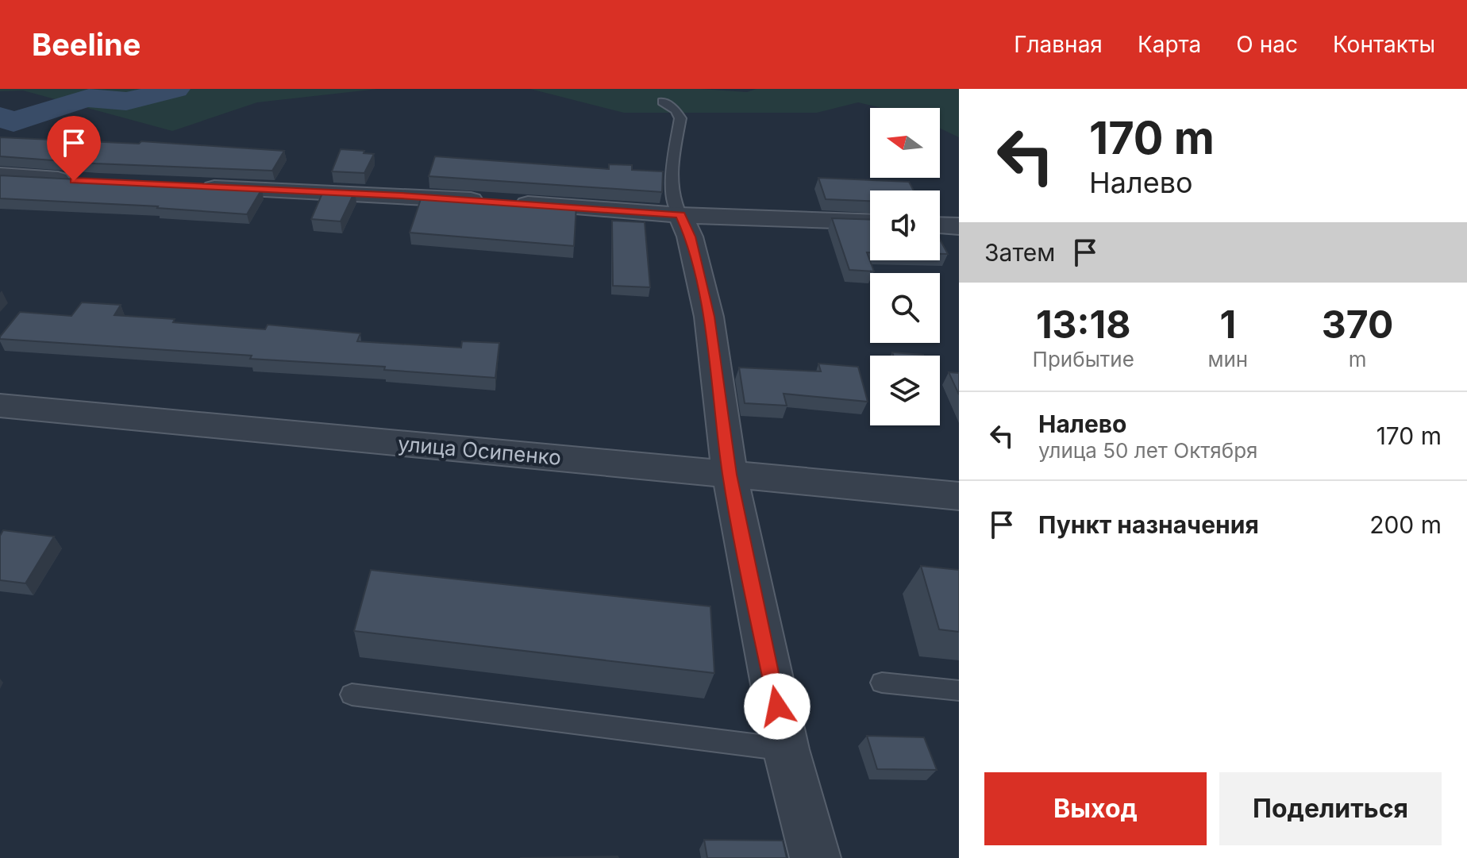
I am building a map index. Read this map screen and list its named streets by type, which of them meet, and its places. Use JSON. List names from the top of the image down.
{
  "streets": {
    "street": ["улица Осипенко"]
  },
  "north": "left",
  "page": {
    "header": "Beeline",
    "nav": [
      "Главная",
      "Карта",
      "О нас",
      "Контакты"
    ],
    "turn": ["170 m", "Налево"],
    "then": "Затем",
    "eta": [
      "13:18",
      "Прибытие",
      "1",
      "мин",
      "370",
      "m"
    ],
    "list": [
      {
        "name": "Налево",
        "note": "улица 50 лет Октября",
        "value": "170 m"
      },
      {
        "name": "Пункт назначения",
        "value": "200 m"
      }
    ],
    "buttons": ["Выход", "Поделиться"]
  }
}
